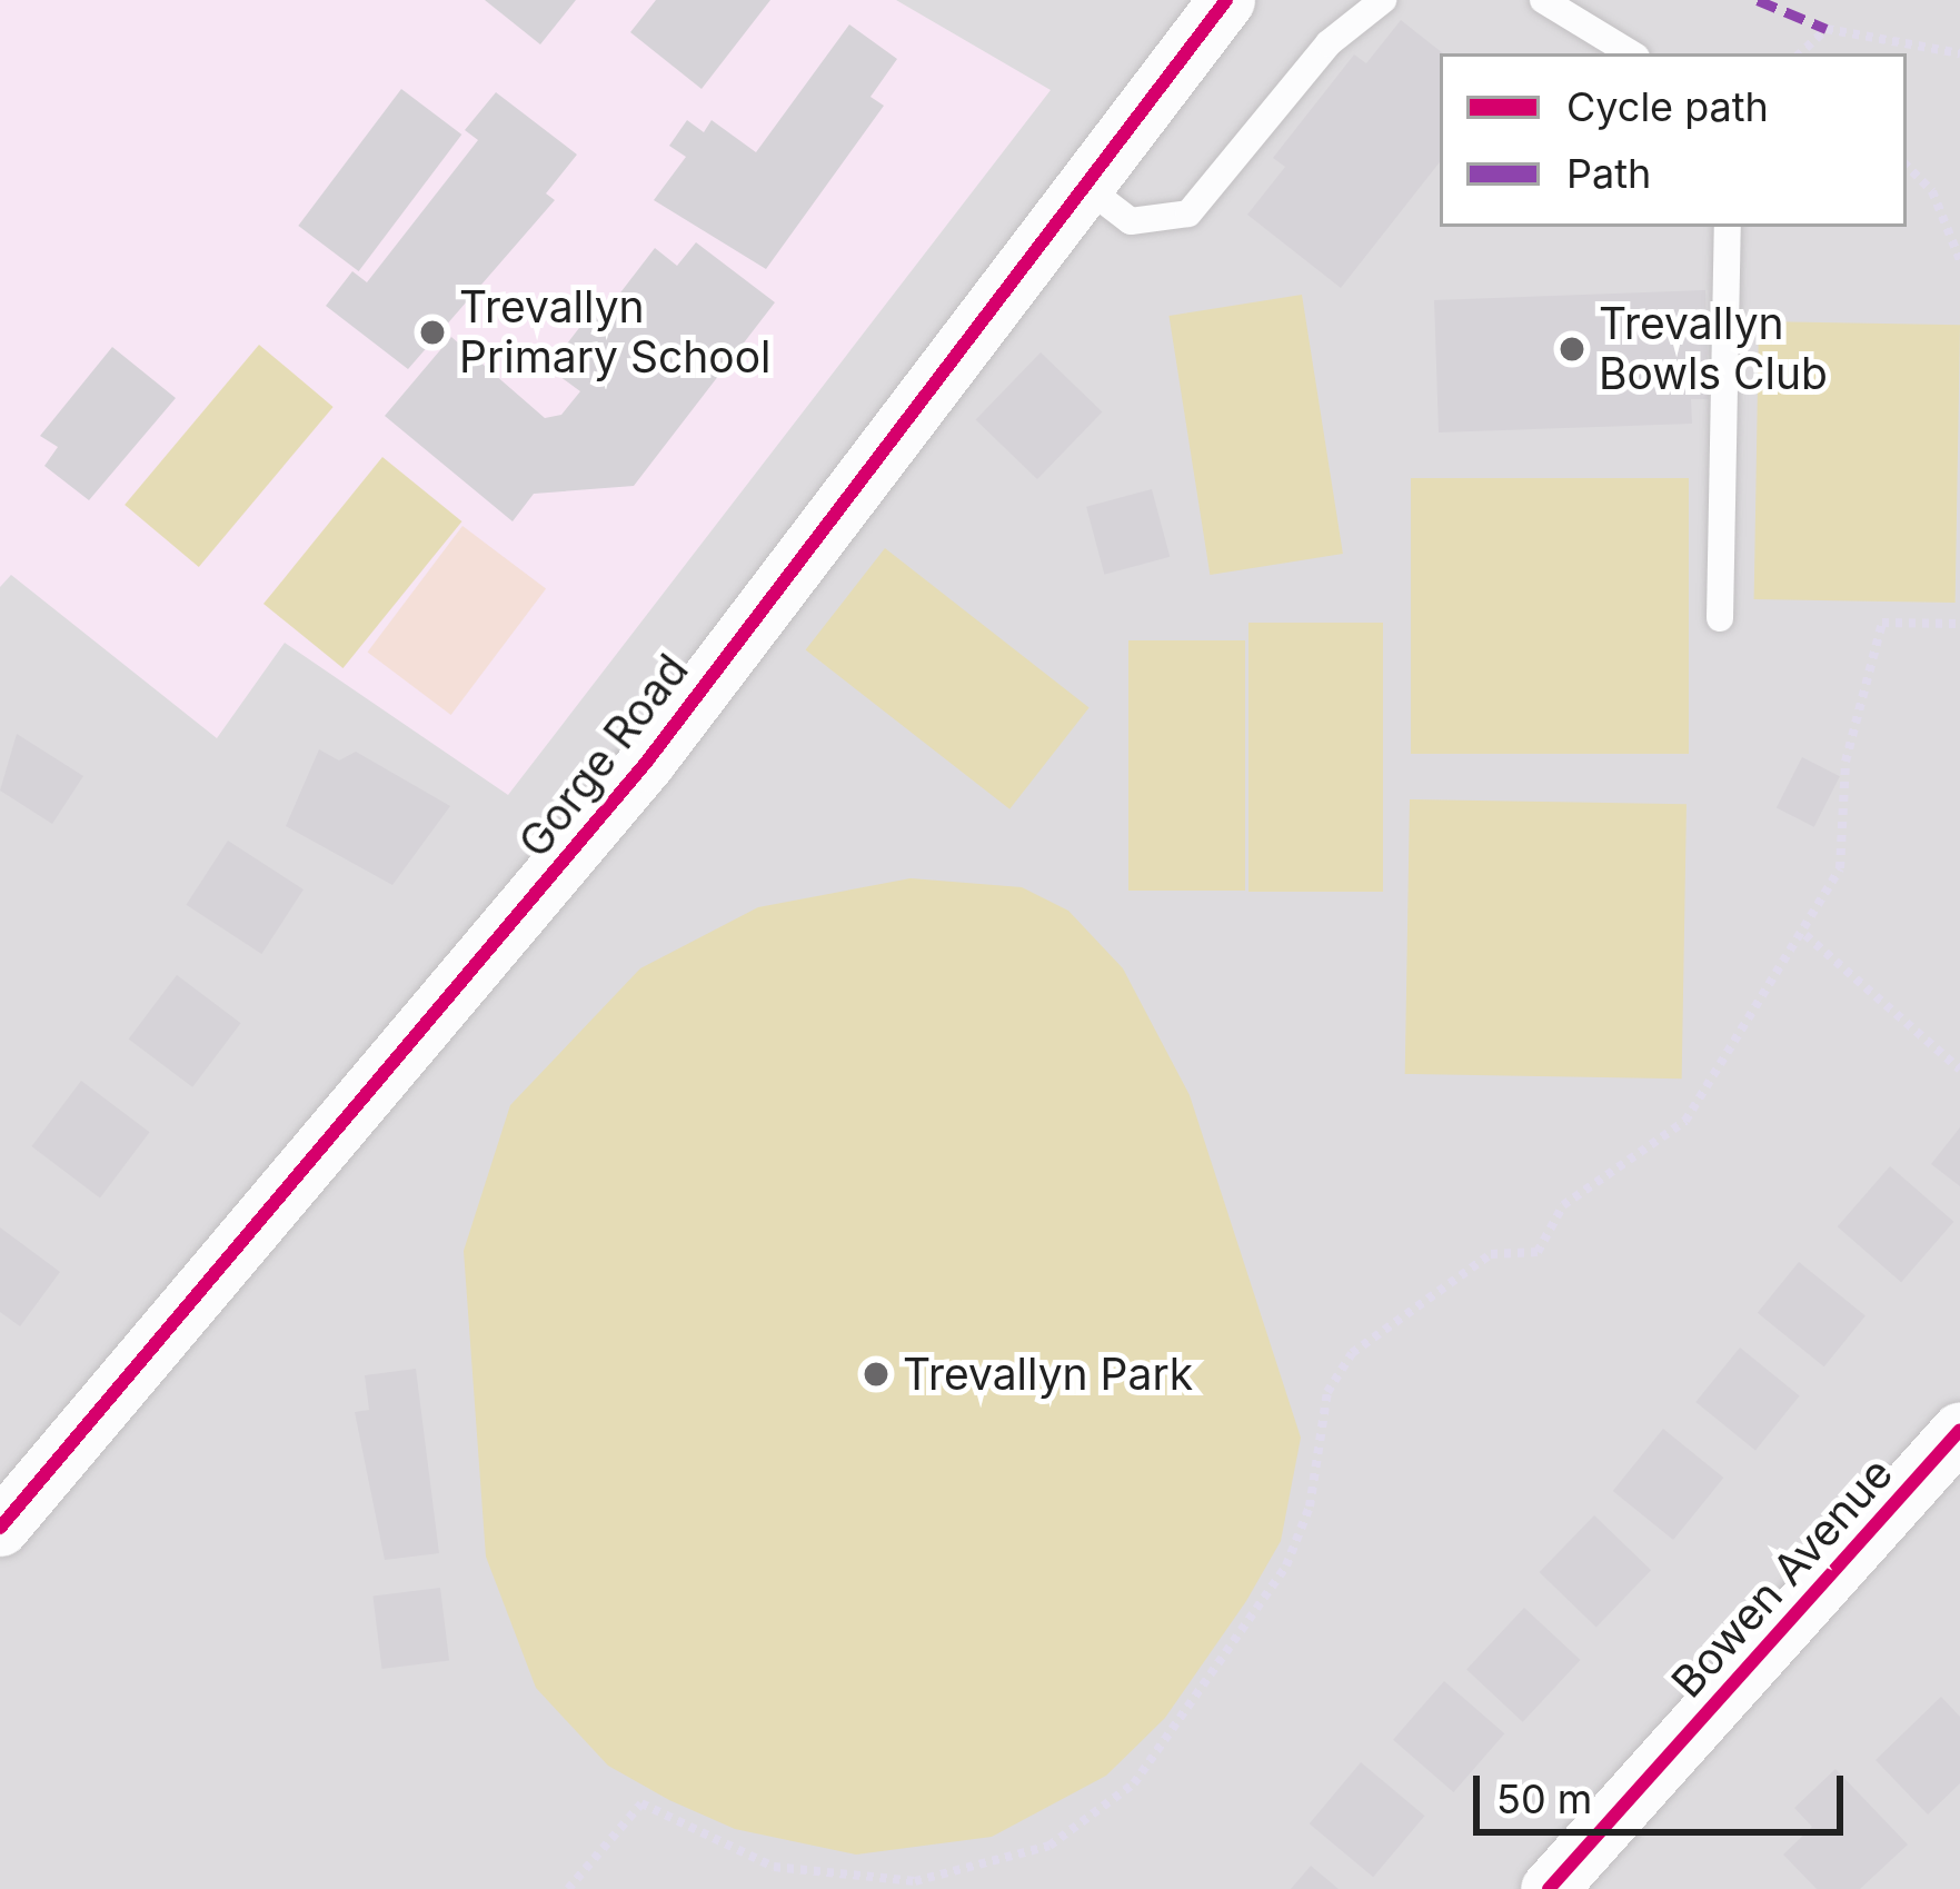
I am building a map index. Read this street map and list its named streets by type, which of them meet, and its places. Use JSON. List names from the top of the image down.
{
  "streets": {
    "street": ["Gorge Road", "Bowen Avenue"]
  },
  "places": ["Trevallyn Primary School", "Trevallyn Bowls Club", "Trevallyn Park"],
  "legend": ["Cycle path", "Path"],
  "scale_bar": "50 m"
}
